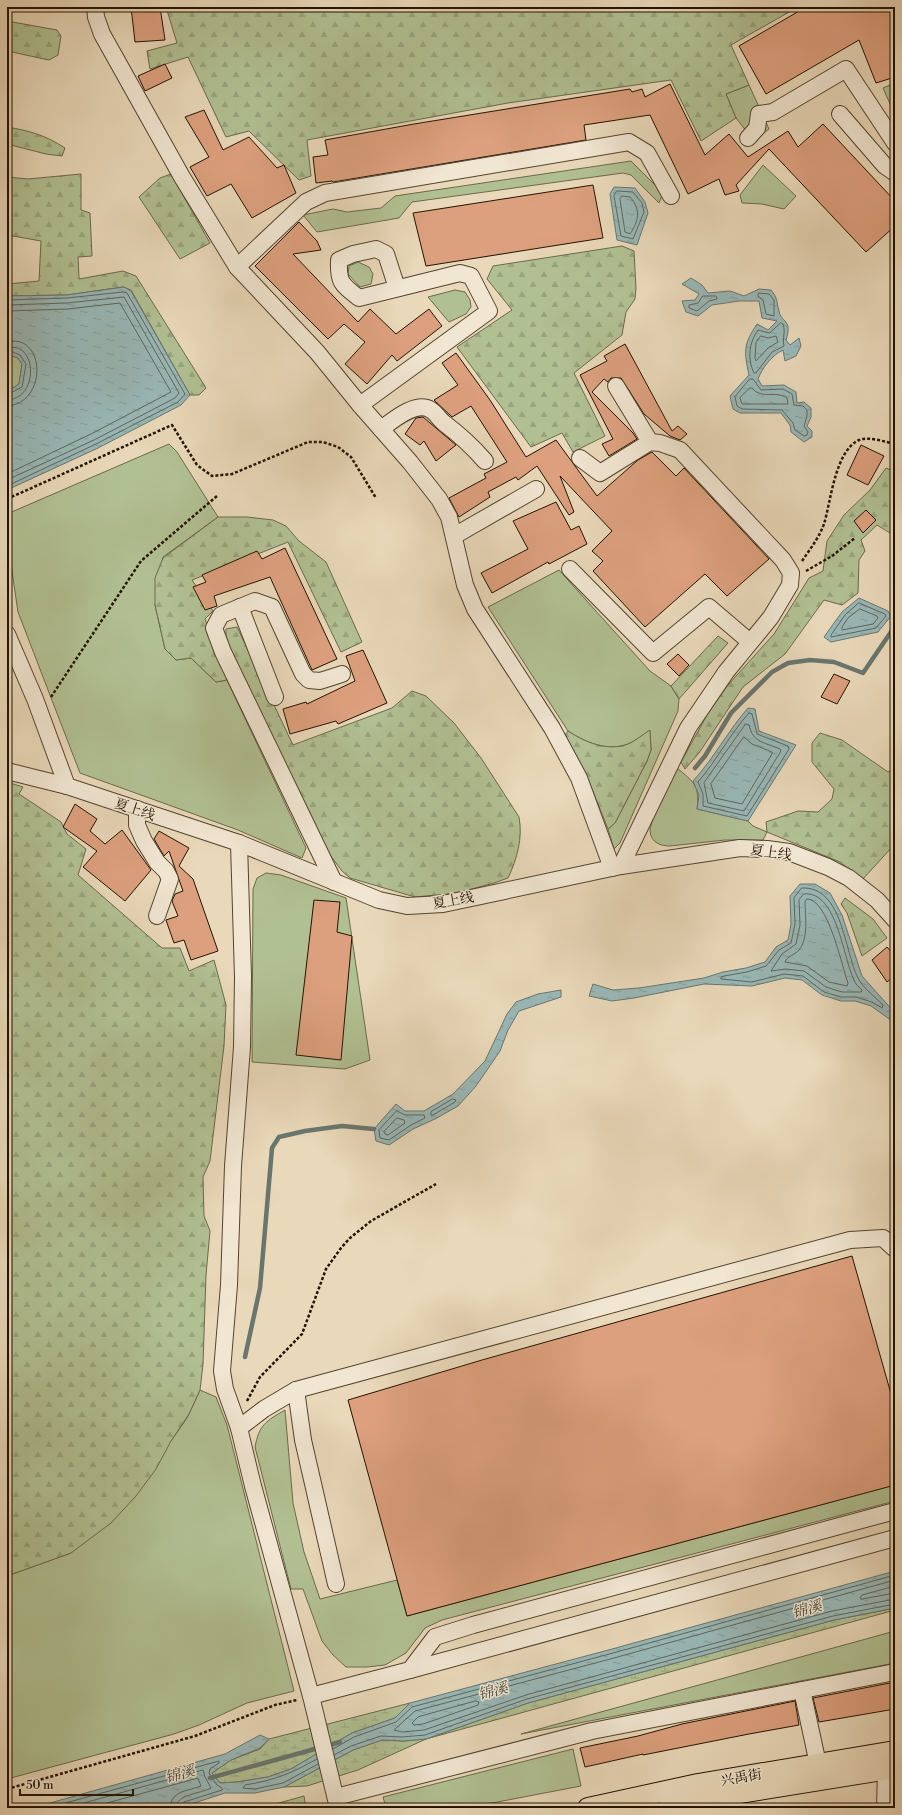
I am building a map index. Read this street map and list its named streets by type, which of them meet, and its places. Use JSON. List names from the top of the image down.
{
  "streets": {
    "main road": ["兴禹街"],
    "street": ["夏上线"]
  },
  "water": ["锦溪"],
  "scale_bar": "50 m"
}
